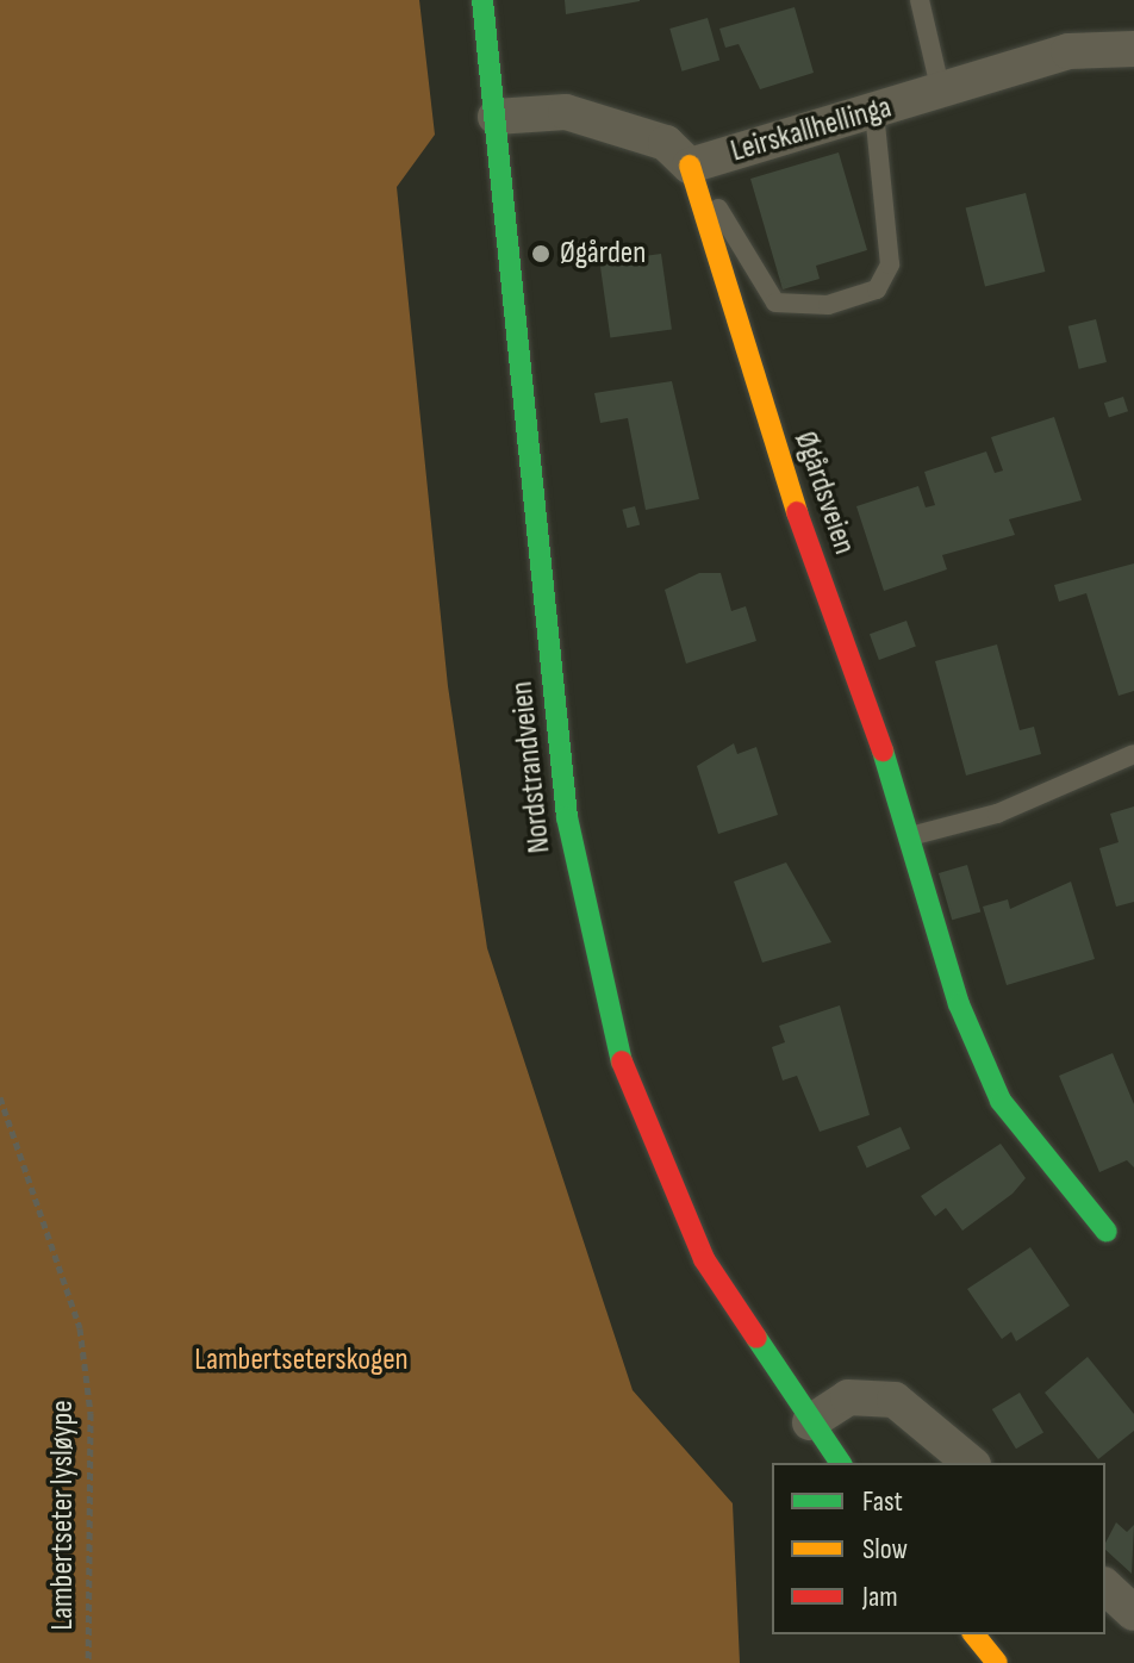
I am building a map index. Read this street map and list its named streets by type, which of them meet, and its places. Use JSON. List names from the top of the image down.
{
  "streets": {
    "main road": ["Øgårdsveien", "Nordstrandveien"],
    "street": ["Leirskallhellinga"],
    "path": ["Lambertseter lysløype"]
  },
  "crossings": [
    ["Leirskallhellinga", "Øgårdsveien"],
    ["Leirskallhellinga", "Nordstrandveien"]
  ],
  "parks": ["Lambertseterskogen"],
  "places": ["Øgården"],
  "legend": ["Fast", "Slow", "Jam"]
}
